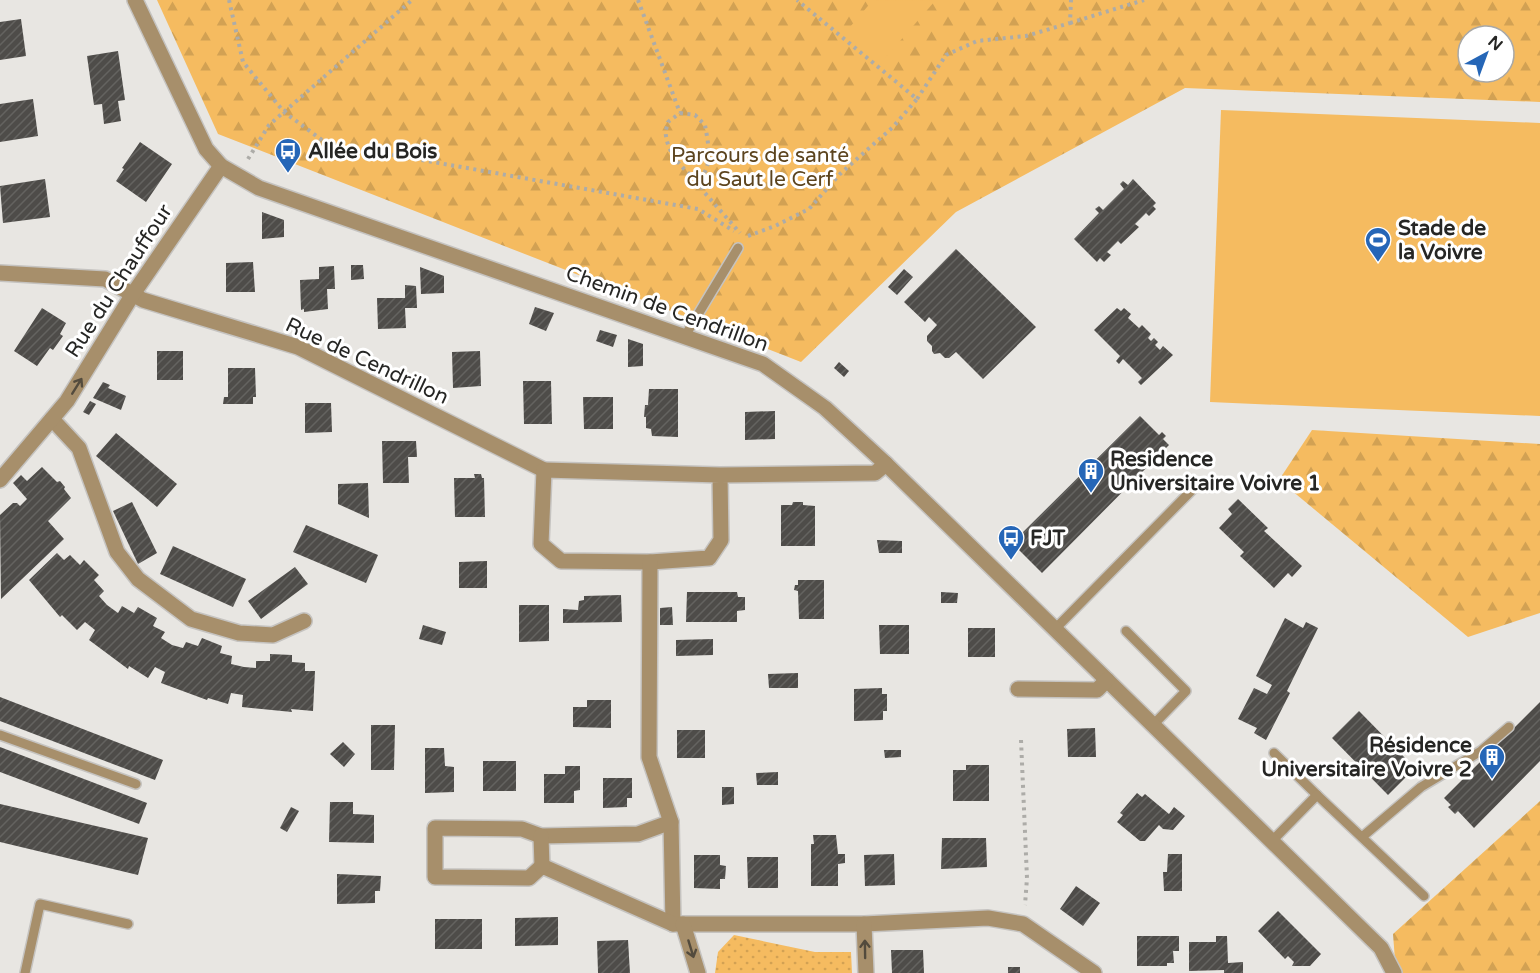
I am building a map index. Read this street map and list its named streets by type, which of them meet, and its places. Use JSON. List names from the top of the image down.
{
  "streets": {
    "street": ["Rue du Chauffour", "Chemin de Cendrillon", "Rue de Cendrillon"]
  },
  "crossings": [
    ["Rue du Chauffour", "Chemin de Cendrillon"],
    ["Rue du Chauffour", "Rue de Cendrillon"],
    ["Chemin de Cendrillon", "Rue de Cendrillon"]
  ],
  "one_way": ["Rue du Chauffour"],
  "parks": ["Parcours de santé du Saut le Cerf"],
  "places": {
    "bus stop": ["Allée du Bois", "FJT"],
    "sports": ["Stade de la Voivre"],
    "building": ["Residence Universitaire Voivre 1", "Résidence Universitaire Voivre 2"]
  },
  "north": "top right"
}
